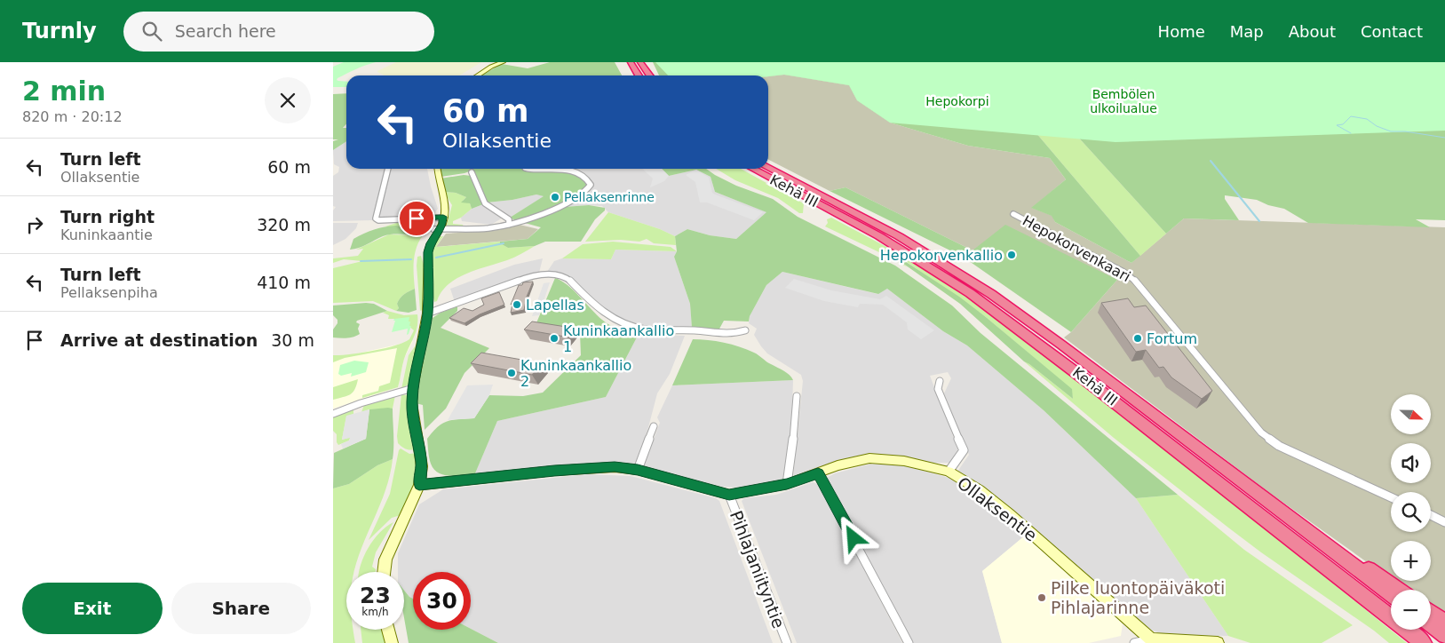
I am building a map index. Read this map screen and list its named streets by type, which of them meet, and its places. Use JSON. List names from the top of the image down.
{
  "streets": {
    "highway": ["Kehä III"],
    "main road": ["Ollaksentie"],
    "street": ["Hepokorvenkaari", "Pihlajaniityntie"]
  },
  "crossings": [
    ["Ollaksentie", "Pihlajaniityntie"]
  ],
  "parks": ["Bembölen ulkoilualue", "Hepokorpi"],
  "places": [
    "Pellaksenrinne",
    "Hepokorvenkallio",
    "Lapellas",
    "Kuninkaankallio 1",
    "Fortum",
    "Kuninkaankallio 2",
    "Pilke luontopäiväkoti Pihlajarinne"
  ],
  "north": "right",
  "page": {
    "header": "Turnly",
    "search": "Search here",
    "nav": [
      "Home",
      "Map",
      "About",
      "Contact"
    ],
    "heading": ["2 min", "820 m · 20:12"],
    "turn": ["60 m", "Ollaksentie"],
    "list": [
      {
        "name": "Turn left",
        "note": "Ollaksentie",
        "value": "60 m"
      },
      {
        "name": "Turn right",
        "note": "Kuninkaantie",
        "value": "320 m"
      },
      {
        "name": "Turn left",
        "note": "Pellaksenpiha",
        "value": "410 m"
      },
      {
        "name": "Arrive at destination",
        "value": "30 m"
      }
    ],
    "map_buttons": ["+", "−"],
    "speed": "23 km/h",
    "limit": "30",
    "buttons": ["Exit", "Share"]
  }
}
